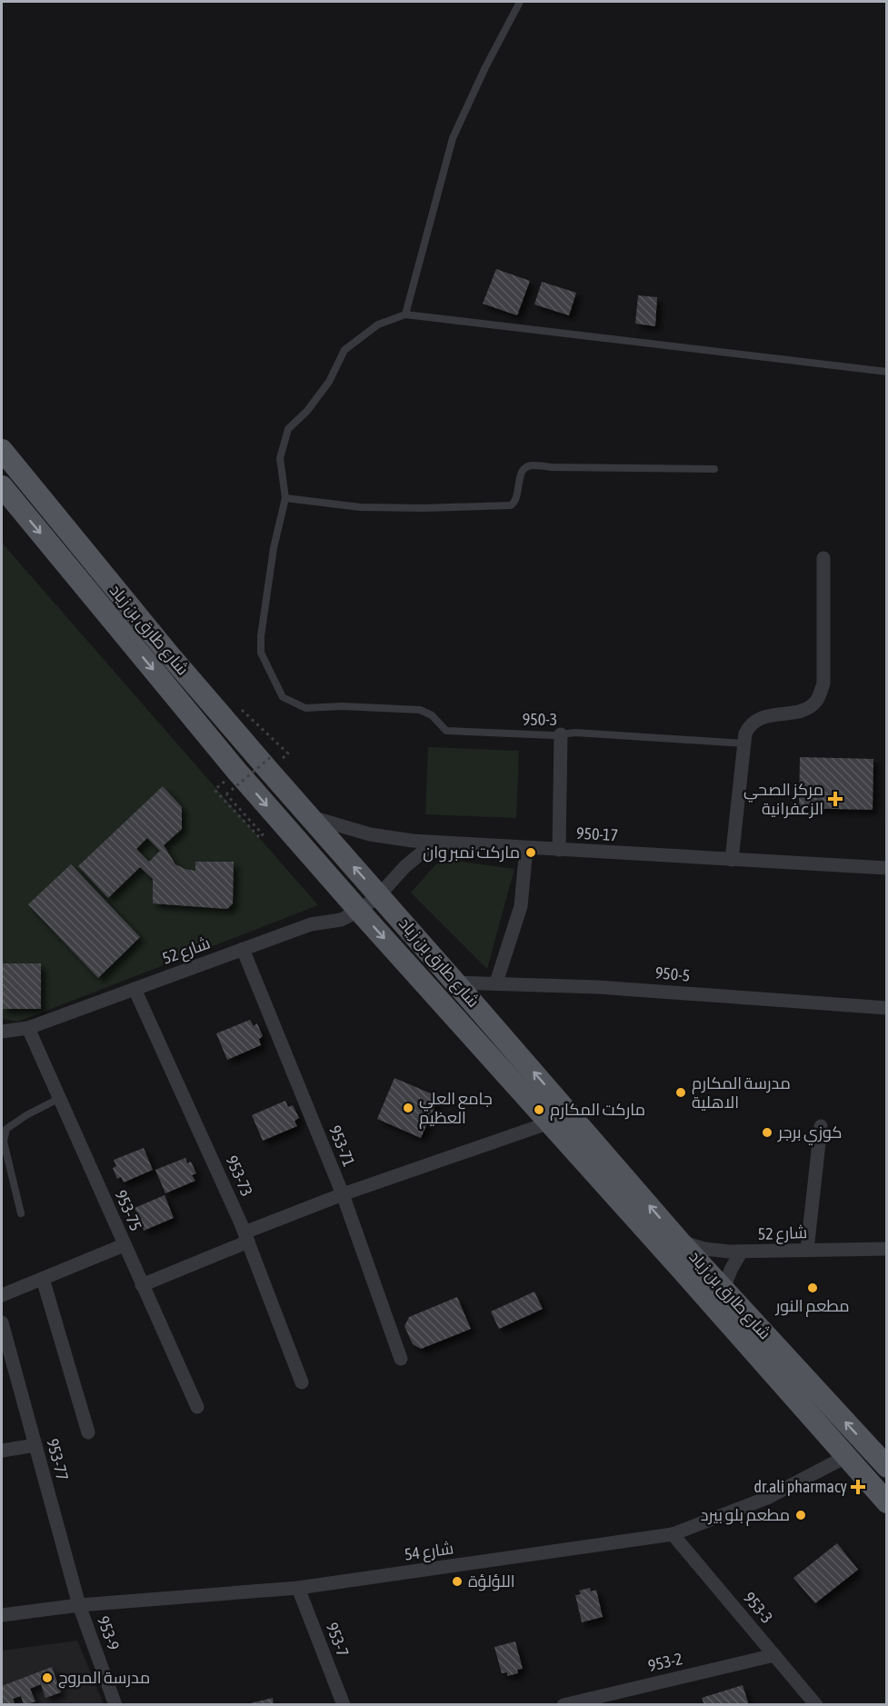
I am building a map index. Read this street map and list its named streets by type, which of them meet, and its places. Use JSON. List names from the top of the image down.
{
  "streets": {
    "main road": ["شارع طارق بن زياد"],
    "street": [
      "950-17",
      "شارع 52",
      "950-5",
      "953-71",
      "953-73",
      "953-75",
      "953-77",
      "شارع 54",
      "953-3",
      "953-9",
      "953-7",
      "953-2"
    ],
    "lane": ["950-3"]
  },
  "crossings": [
    ["شارع طارق بن زياد", "950-17"],
    ["شارع طارق بن زياد", "شارع 52"],
    ["شارع طارق بن زياد", "950-5"],
    ["شارع طارق بن زياد", "شارع 54"],
    ["950-17", "شارع 52"],
    ["شارع 52", "953-71"],
    ["شارع 52", "953-73"],
    ["شارع 52", "953-75"],
    ["953-77", "شارع 54"],
    ["953-77", "953-9"],
    ["شارع 54", "953-3"],
    ["شارع 54", "953-9"],
    ["شارع 54", "953-7"],
    ["953-3", "953-2"]
  ],
  "places": {
    "health": ["مركز الصحي الزعفرانية", "dr.ali pharmacy"],
    "other": [
      "ماركت نمبر وان",
      "مدرسة المكارم الاهلية",
      "جامع العلي العظيم",
      "ماركت المكارم",
      "كوزي برجر",
      "مطعم النور",
      "مطعم بلو بيرد",
      "اللؤلؤة",
      "مدرسة المروج"
    ]
  }
}
